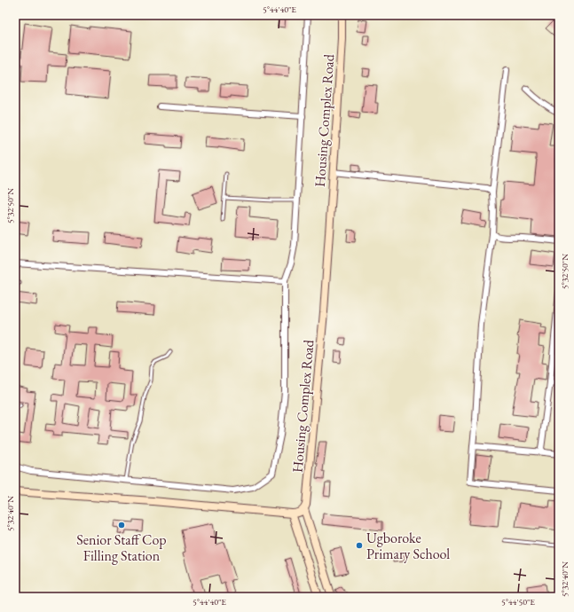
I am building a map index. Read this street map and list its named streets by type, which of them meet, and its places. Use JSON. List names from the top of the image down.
{
  "streets": {
    "street": ["Housing Complex Road"]
  },
  "places": ["Senior Staff Cop Filling Station", "Ugboroke Primary School"],
  "coordinates": [
    "5°44'40\"E",
    "5°32'50\"N",
    "5°32'40\"N",
    "5°44'50\"E"
  ]
}
